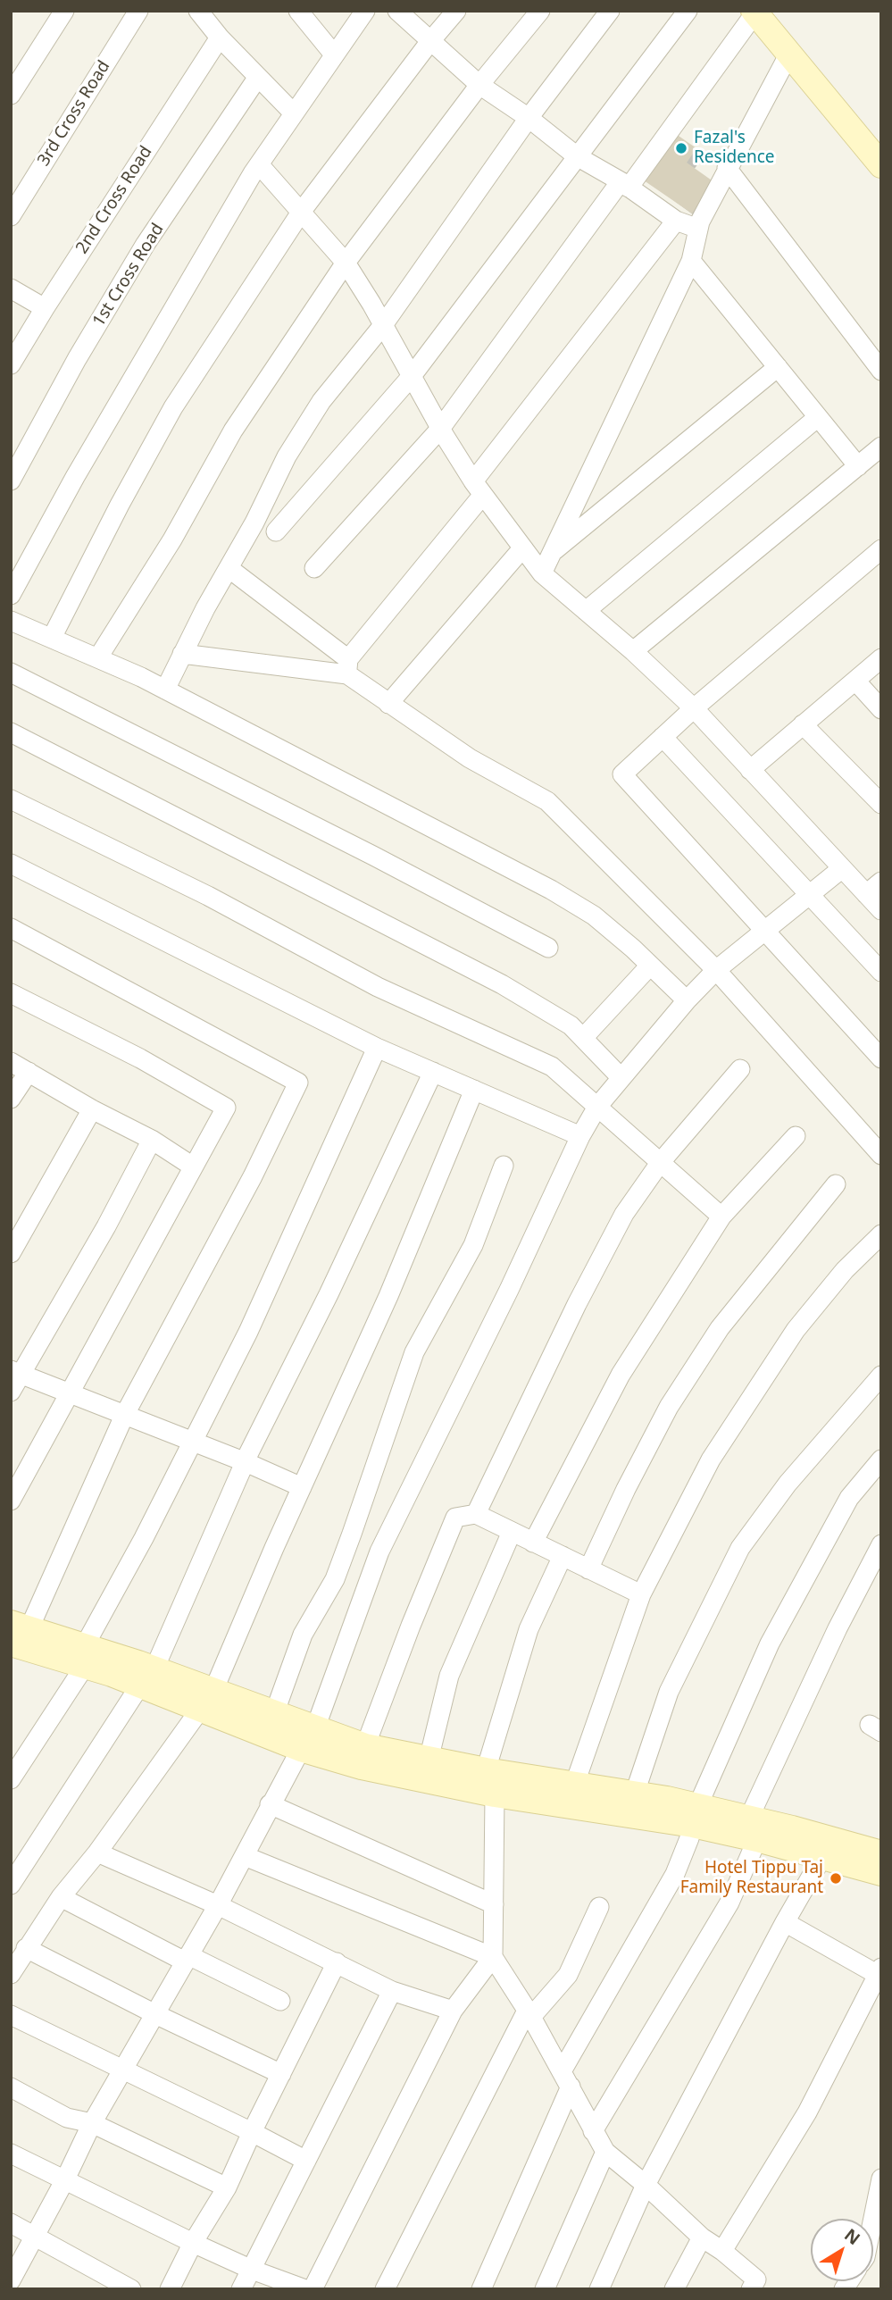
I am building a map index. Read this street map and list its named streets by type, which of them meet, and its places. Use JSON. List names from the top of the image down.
{
  "streets": {
    "street": ["3rd Cross Road", "2nd Cross Road", "1st Cross Road"]
  },
  "places": ["Fazal's Residence", "Hotel Tippu Taj Family Restaurant"],
  "north": "top right"
}
